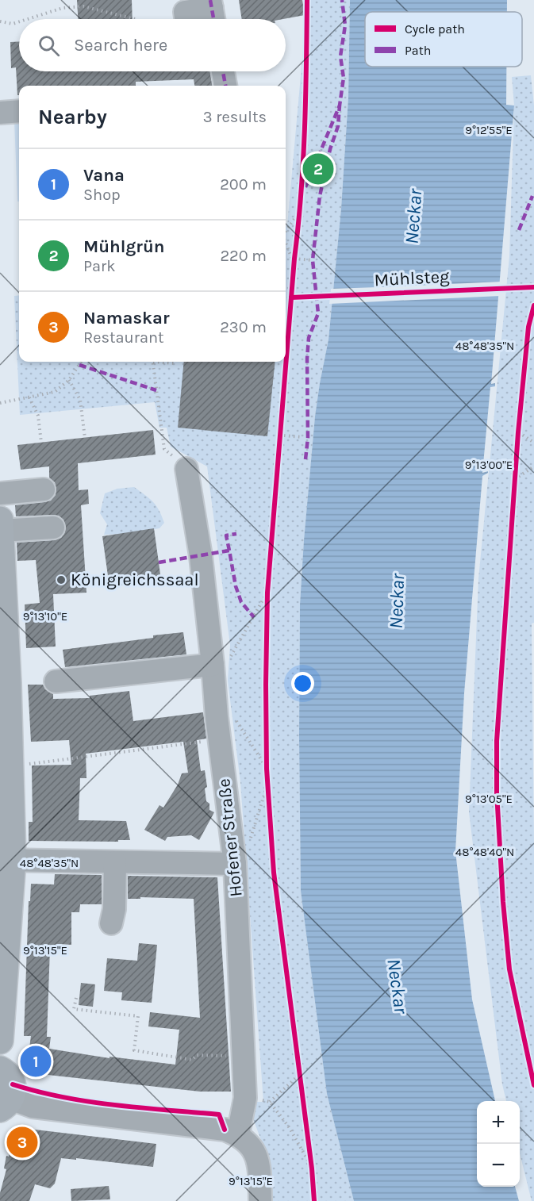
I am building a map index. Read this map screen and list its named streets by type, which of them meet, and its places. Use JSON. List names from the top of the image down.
{
  "streets": {
    "street": ["Hofener Straße"],
    "cycle path": ["Mühlsteg"]
  },
  "water": ["Neckar"],
  "places": ["Königreichssaal"],
  "legend": ["Cycle path", "Path"],
  "page": {
    "search": "Search here",
    "heading": ["Nearby", "3 results"],
    "list": [
      {
        "mark": "1",
        "name": "Vana",
        "note": "Shop",
        "value": "200 m"
      },
      {
        "mark": "2",
        "name": "Mühlgrün",
        "note": "Park",
        "value": "220 m"
      },
      {
        "mark": "3",
        "name": "Namaskar",
        "note": "Restaurant",
        "value": "230 m"
      }
    ],
    "pins": ["2", "1", "3"],
    "map_buttons": ["+", "−"]
  },
  "coordinates": [
    "9°12'55\"E",
    "48°48'35\"N",
    "9°13'00\"E",
    "9°13'10\"E",
    "9°13'05\"E",
    "48°48'40\"N",
    "9°13'15\"E"
  ]
}
